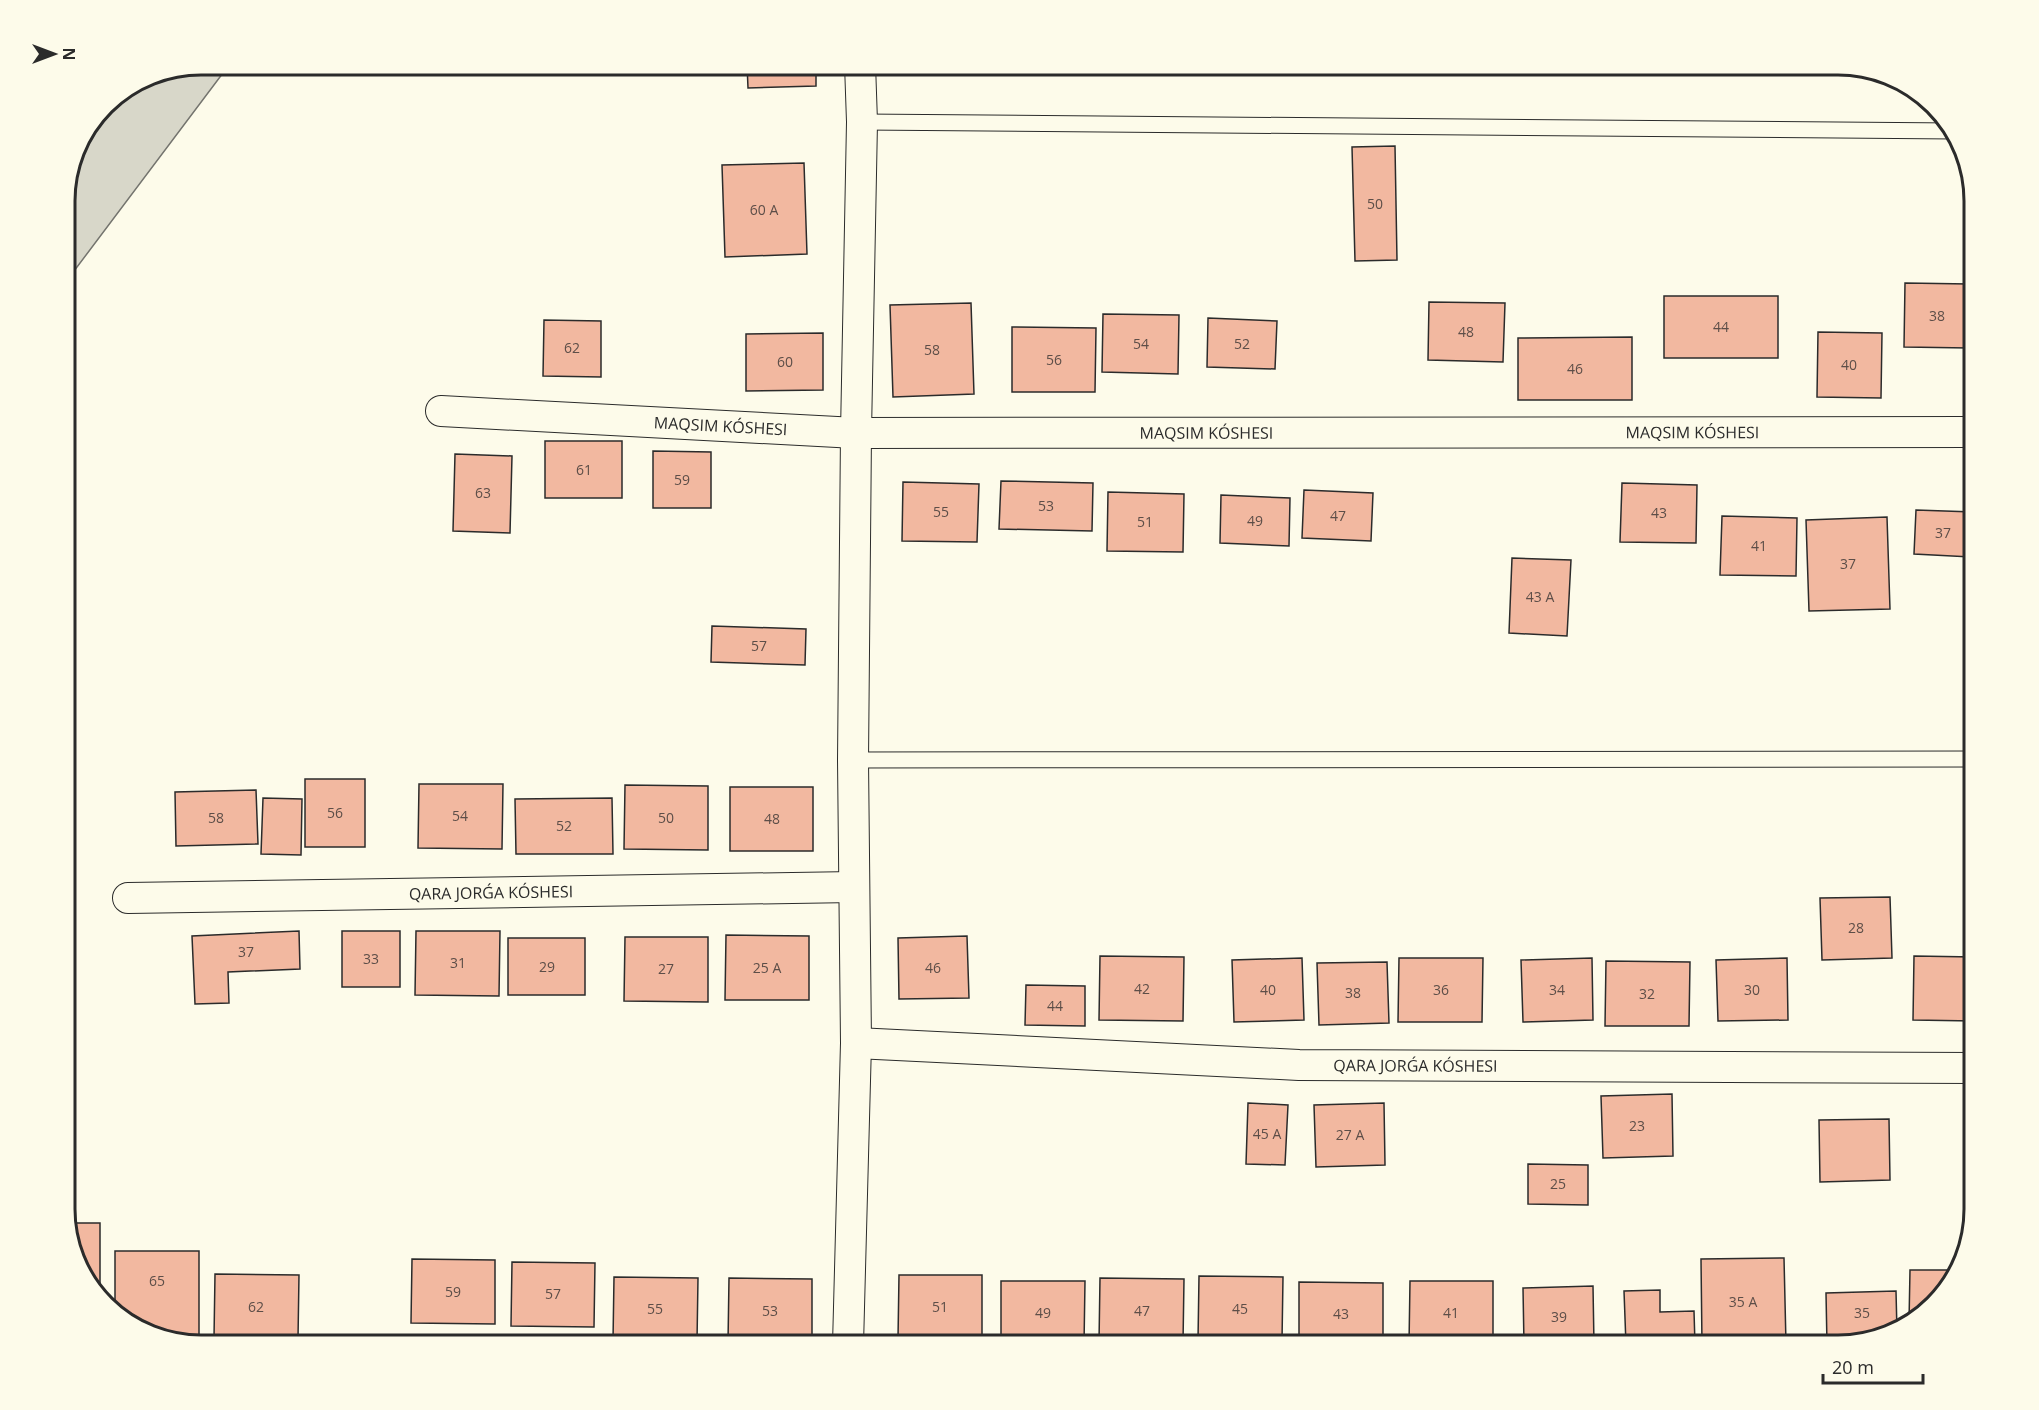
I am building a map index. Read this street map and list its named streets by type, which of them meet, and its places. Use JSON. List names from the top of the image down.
{
  "streets": {
    "street": ["QARA JORǴA KÓSHESI"]
  },
  "house_numbers": [
    "50",
    "60 А",
    "38",
    "44",
    "48",
    "54",
    "52",
    "62",
    "58",
    "56",
    "60",
    "40",
    "46",
    "61",
    "59",
    "63",
    "53",
    "55",
    "43",
    "47",
    "49",
    "51",
    "37",
    "41",
    "37",
    "43 А",
    "57",
    "56",
    "54",
    "58",
    "50",
    "48",
    "52",
    "28",
    "37",
    "33",
    "31",
    "29",
    "25 А",
    "46",
    "27",
    "42",
    "40",
    "36",
    "34",
    "30",
    "38",
    "32",
    "44",
    "23",
    "45 А",
    "27 А",
    "25",
    "65",
    "59",
    "57",
    "35 А",
    "62",
    "51",
    "55",
    "45",
    "53",
    "47",
    "49",
    "41",
    "35",
    "43",
    "39"
  ],
  "scale_bar": "20 m",
  "north": "right"
}
